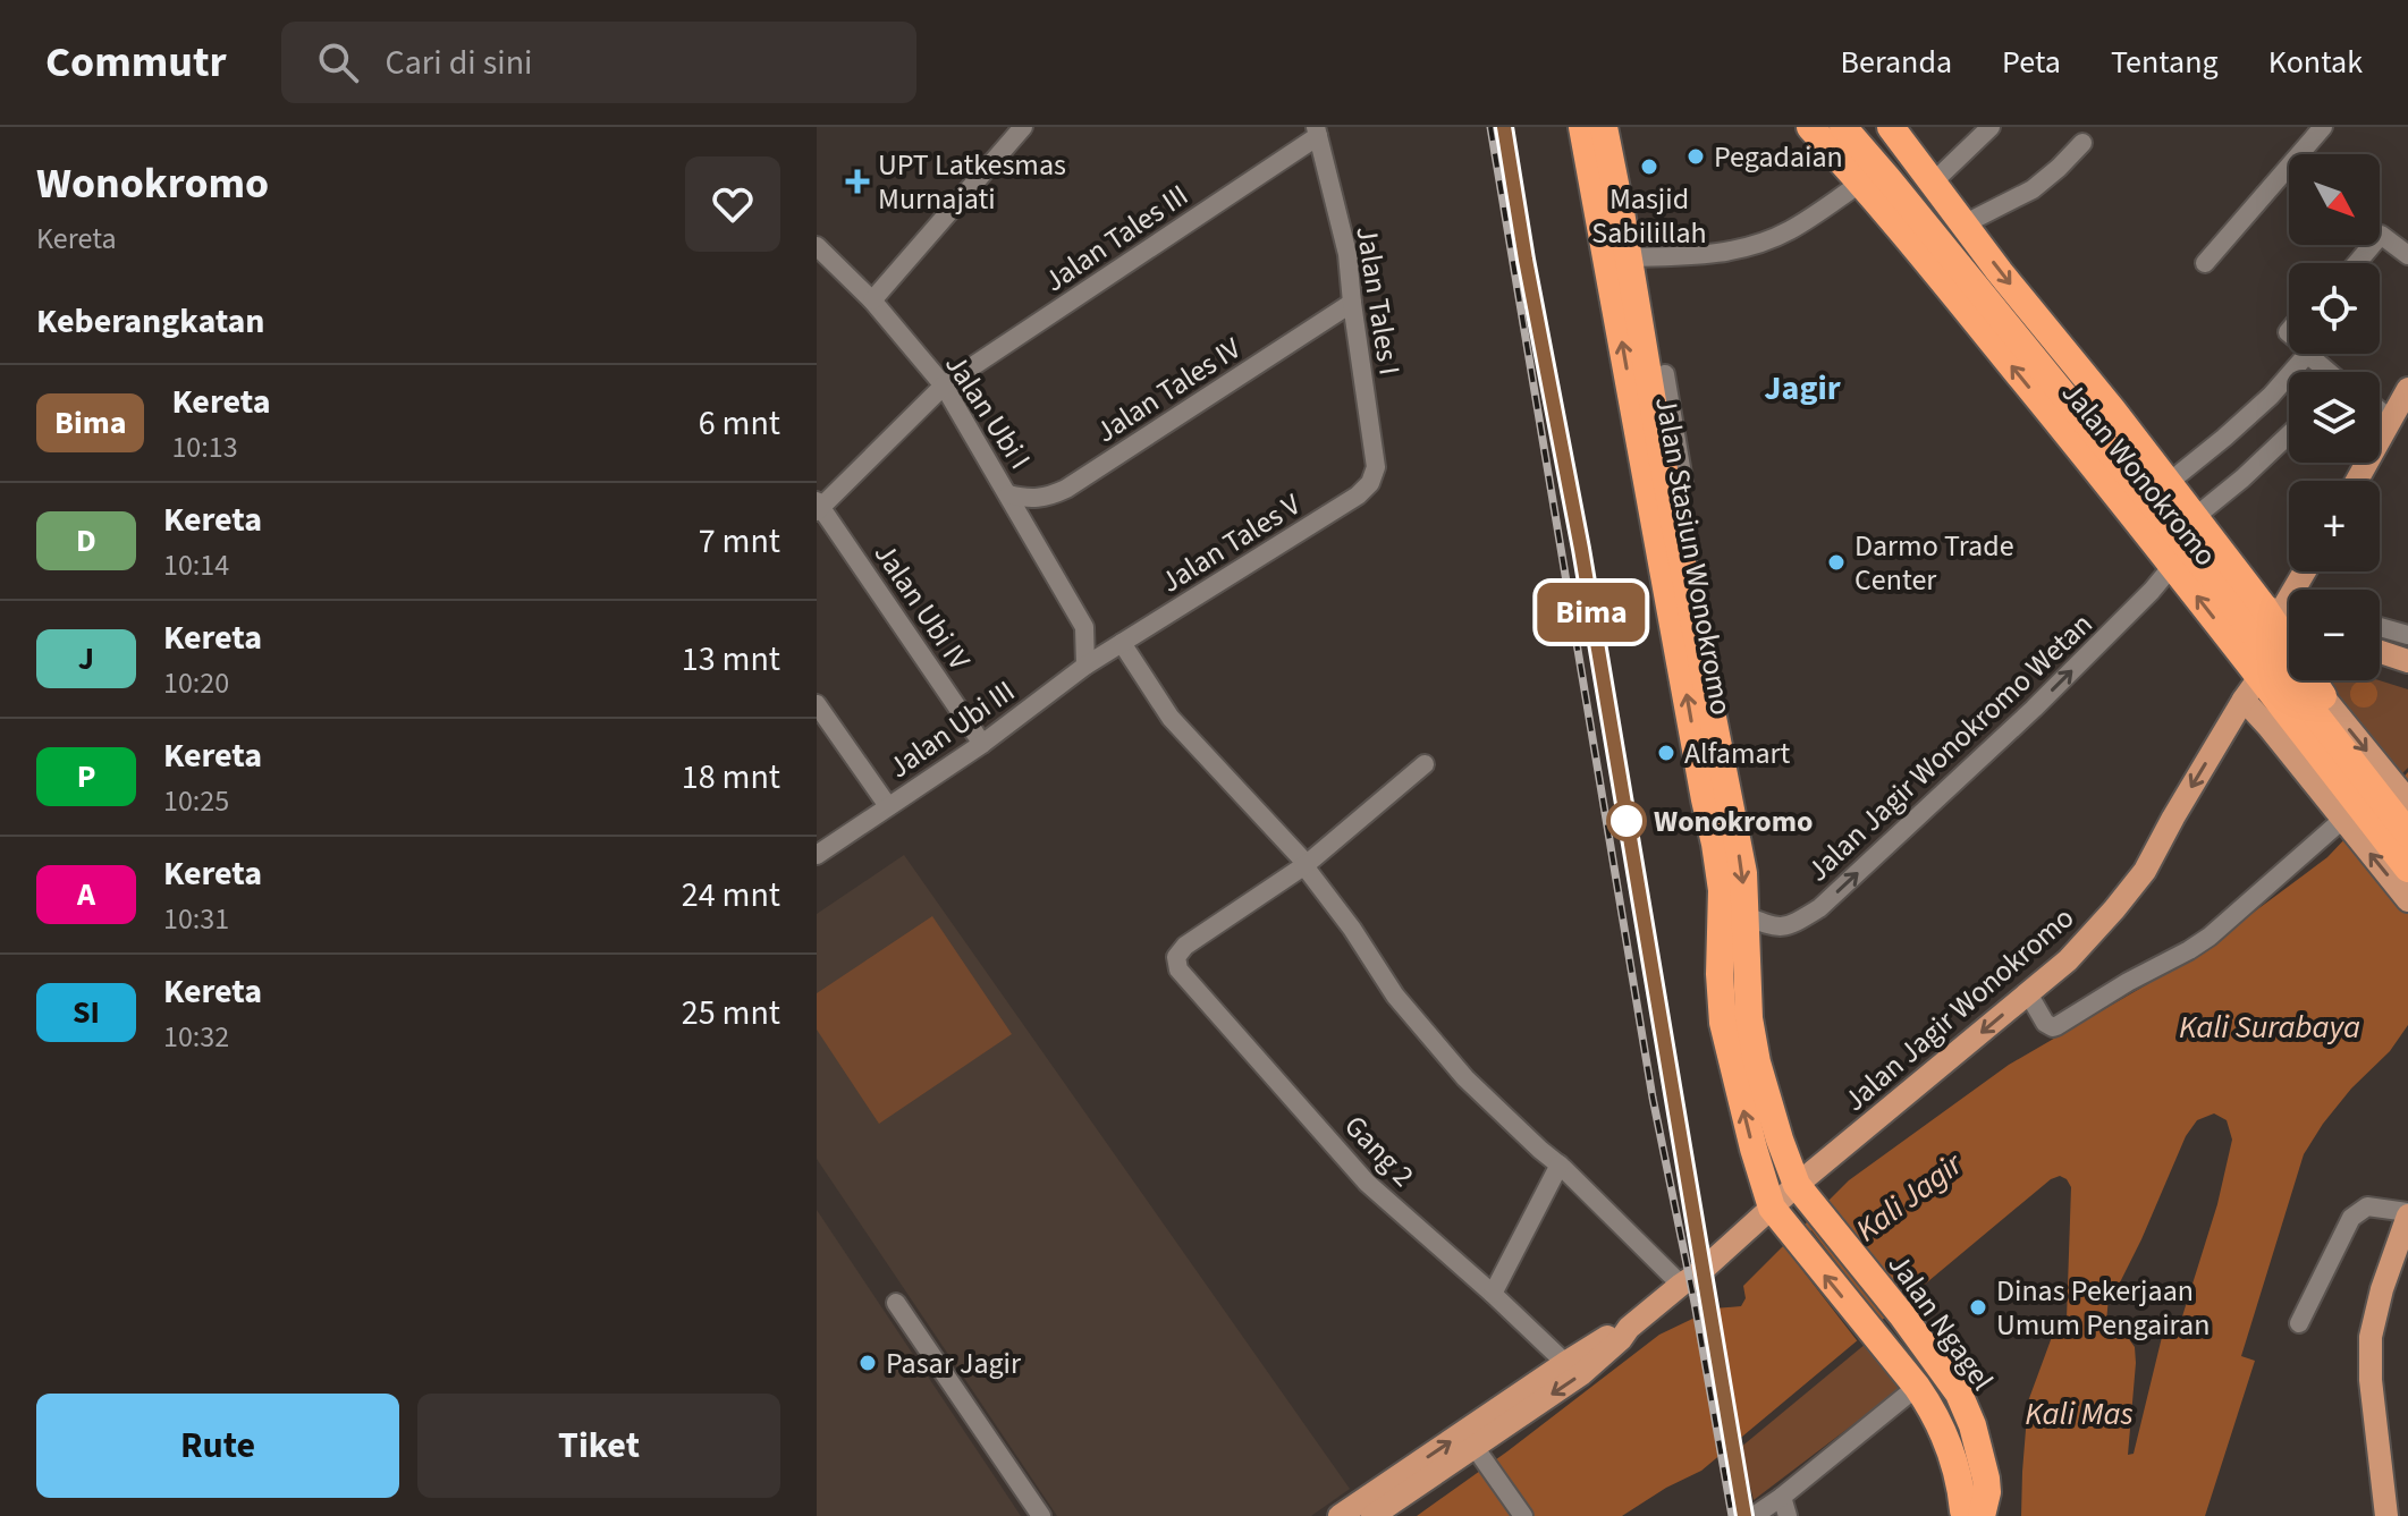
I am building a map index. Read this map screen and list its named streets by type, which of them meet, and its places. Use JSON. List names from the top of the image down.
{
  "streets": {
    "highway": ["Jalan Wonokromo", "Jalan Stasiun Wonokromo", "Jalan Ngagel"],
    "main road": ["Jalan Jagir Wonokromo"],
    "street": [
      "Jalan Tales III",
      "Jalan Tales I",
      "Jalan Tales IV",
      "Jalan Ubi I",
      "Jalan Tales V",
      "Jalan Ubi IV",
      "Jalan Ubi III",
      "Jalan Jagir Wonokromo Wetan",
      "Gang 2"
    ]
  },
  "crossings": [
    ["Jalan Tales III", "Jalan Tales I"],
    ["Jalan Tales III", "Jalan Ubi I"],
    ["Jalan Tales III", "Jalan Ubi IV"],
    ["Jalan Tales I", "Jalan Tales IV"],
    ["Jalan Tales I", "Jalan Tales V"],
    ["Jalan Tales IV", "Jalan Ubi I"],
    ["Jalan Ubi I", "Jalan Tales V"],
    ["Jalan Ubi I", "Jalan Ubi III"],
    ["Jalan Wonokromo", "Jalan Jagir Wonokromo Wetan"],
    ["Jalan Wonokromo", "Jalan Jagir Wonokromo"],
    ["Jalan Tales V", "Jalan Ubi III"],
    ["Jalan Stasiun Wonokromo", "Jalan Jagir Wonokromo Wetan"],
    ["Jalan Stasiun Wonokromo", "Jalan Jagir Wonokromo"],
    ["Jalan Stasiun Wonokromo", "Jalan Ngagel"],
    ["Jalan Ubi IV", "Jalan Ubi III"],
    ["Jalan Jagir Wonokromo", "Gang 2"],
    ["Jalan Jagir Wonokromo", "Jalan Ngagel"]
  ],
  "one_way": ["Jalan Jagir Wonokromo Wetan"],
  "districts": ["Jagir"],
  "water": ["Kali Surabaya", "Kali Jagir", "Kali Mas"],
  "places": {
    "other": [
      "Pegadaian",
      "Masjid Sabilillah",
      "Darmo Trade Center",
      "Alfamart",
      "Wonokromo",
      "Dinas Pekerjaan Umum Pengairan",
      "Pasar Jagir"
    ],
    "health": ["UPT Latkesmas Murnajati"]
  },
  "north": "bottom right",
  "page": {
    "header": "Commutr",
    "search": "Cari di sini",
    "nav": [
      "Beranda",
      "Peta",
      "Tentang",
      "Kontak"
    ],
    "heading": [
      ["Wonokromo", "Kereta"],
      "Keberangkatan"
    ],
    "on_map": "Bima",
    "map_buttons": ["+", "−"],
    "list": [
      {
        "mark": "Bima",
        "name": "Kereta",
        "note": "10:13",
        "value": "6 mnt"
      },
      {
        "mark": "D",
        "name": "Kereta",
        "note": "10:14",
        "value": "7 mnt"
      },
      {
        "mark": "J",
        "name": "Kereta",
        "note": "10:20",
        "value": "13 mnt"
      },
      {
        "mark": "P",
        "name": "Kereta",
        "note": "10:25",
        "value": "18 mnt"
      },
      {
        "mark": "A",
        "name": "Kereta",
        "note": "10:31",
        "value": "24 mnt"
      },
      {
        "mark": "SI",
        "name": "Kereta",
        "note": "10:32",
        "value": "25 mnt"
      }
    ],
    "buttons": ["Rute", "Tiket"]
  }
}
